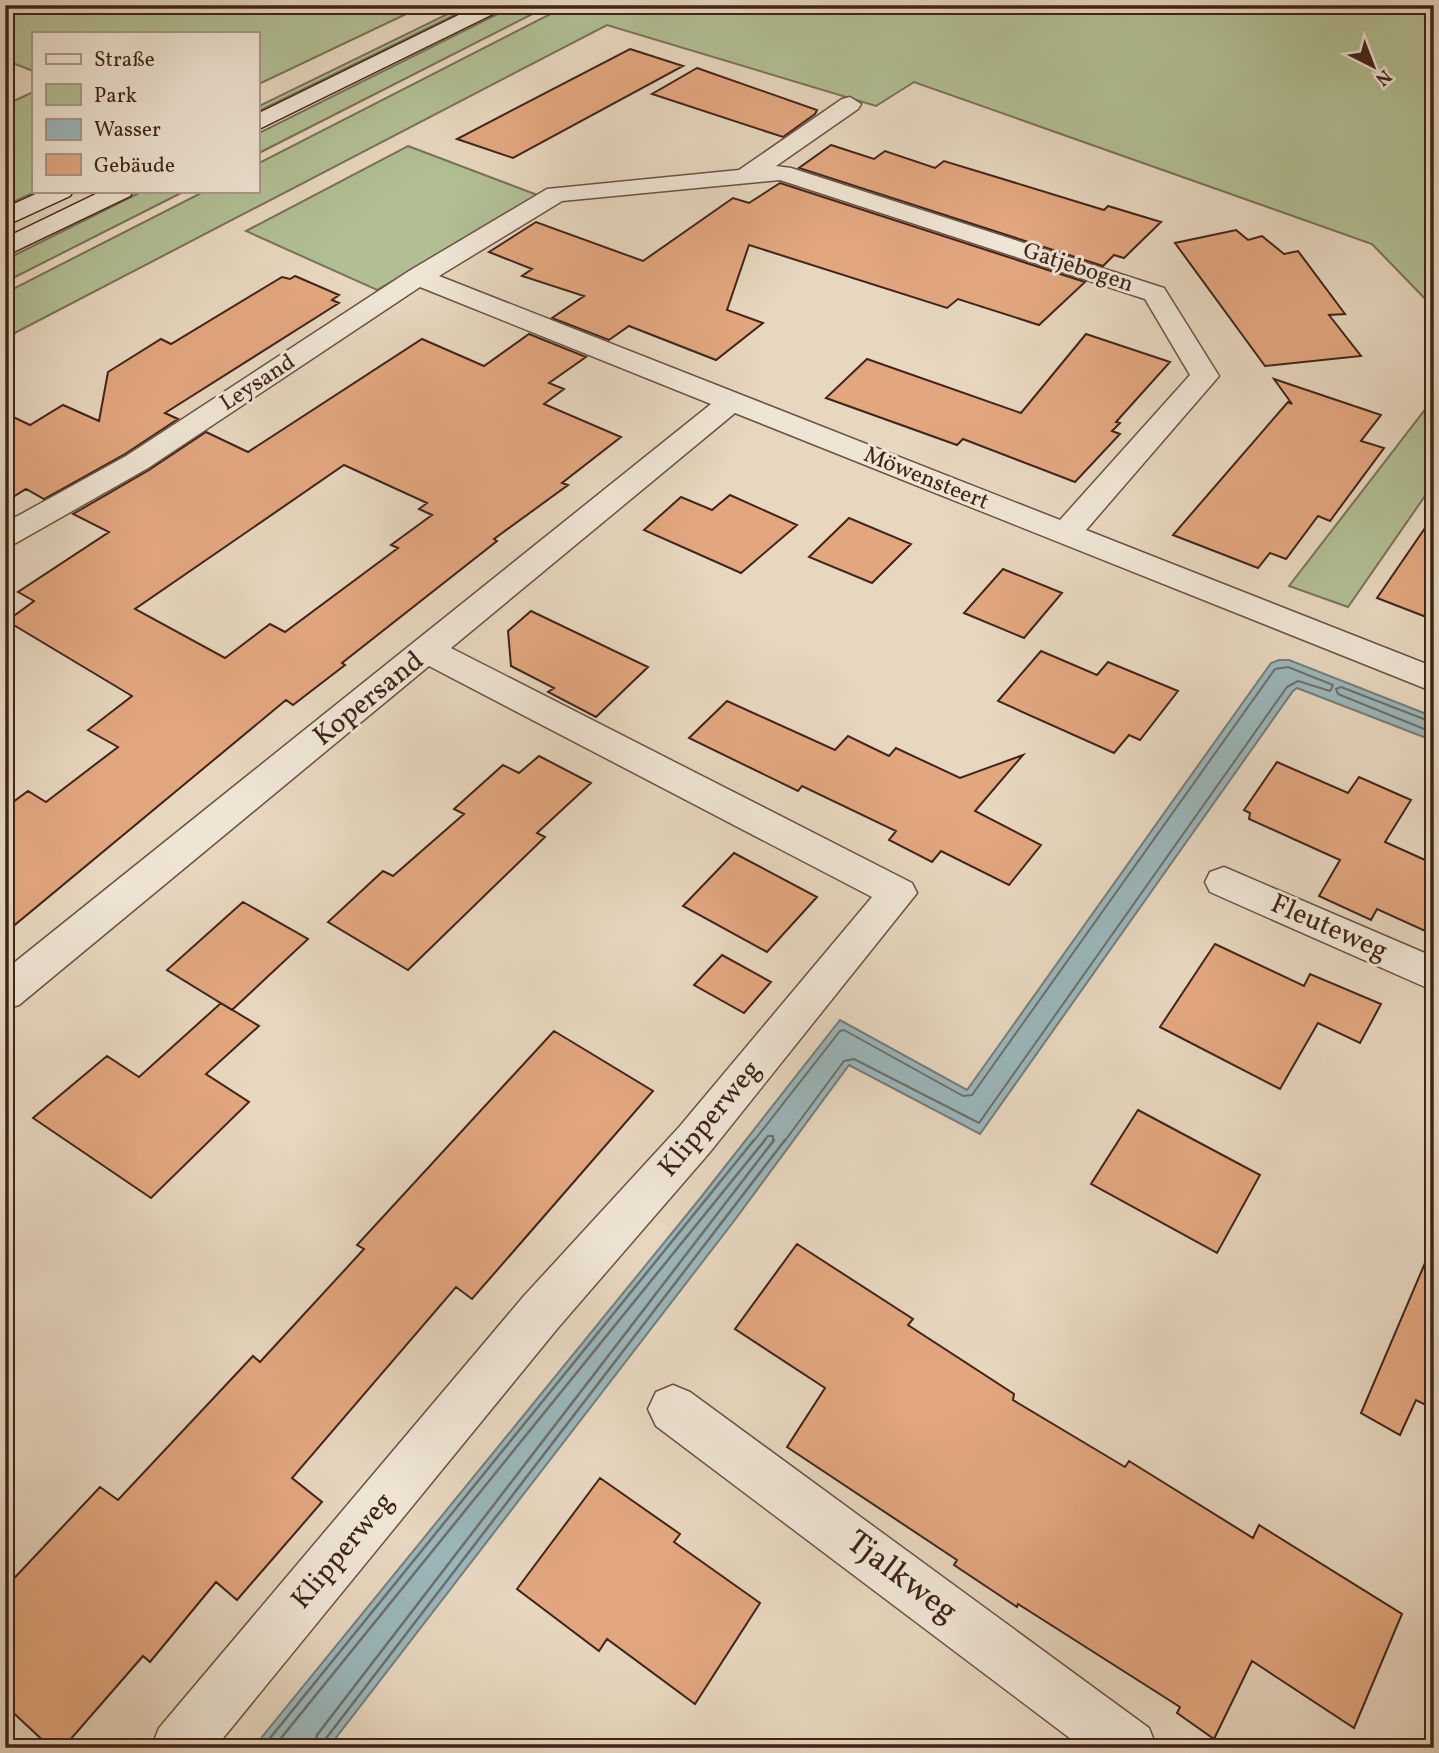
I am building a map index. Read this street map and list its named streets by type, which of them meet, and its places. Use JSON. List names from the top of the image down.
{
  "streets": {
    "street": [
      "Gatjebogen",
      "Leysand",
      "Möwensteert",
      "Kopersand",
      "Fleuteweg",
      "Klipperweg",
      "Tjalkweg"
    ]
  },
  "crossings": [
    ["Gatjebogen", "Leysand"],
    ["Gatjebogen", "Möwensteert"],
    ["Leysand", "Möwensteert"],
    ["Möwensteert", "Kopersand"],
    ["Kopersand", "Klipperweg"]
  ],
  "legend": [
    "Straße",
    "Park",
    "Wasser",
    "Gebäude"
  ],
  "north": "bottom right"
}
